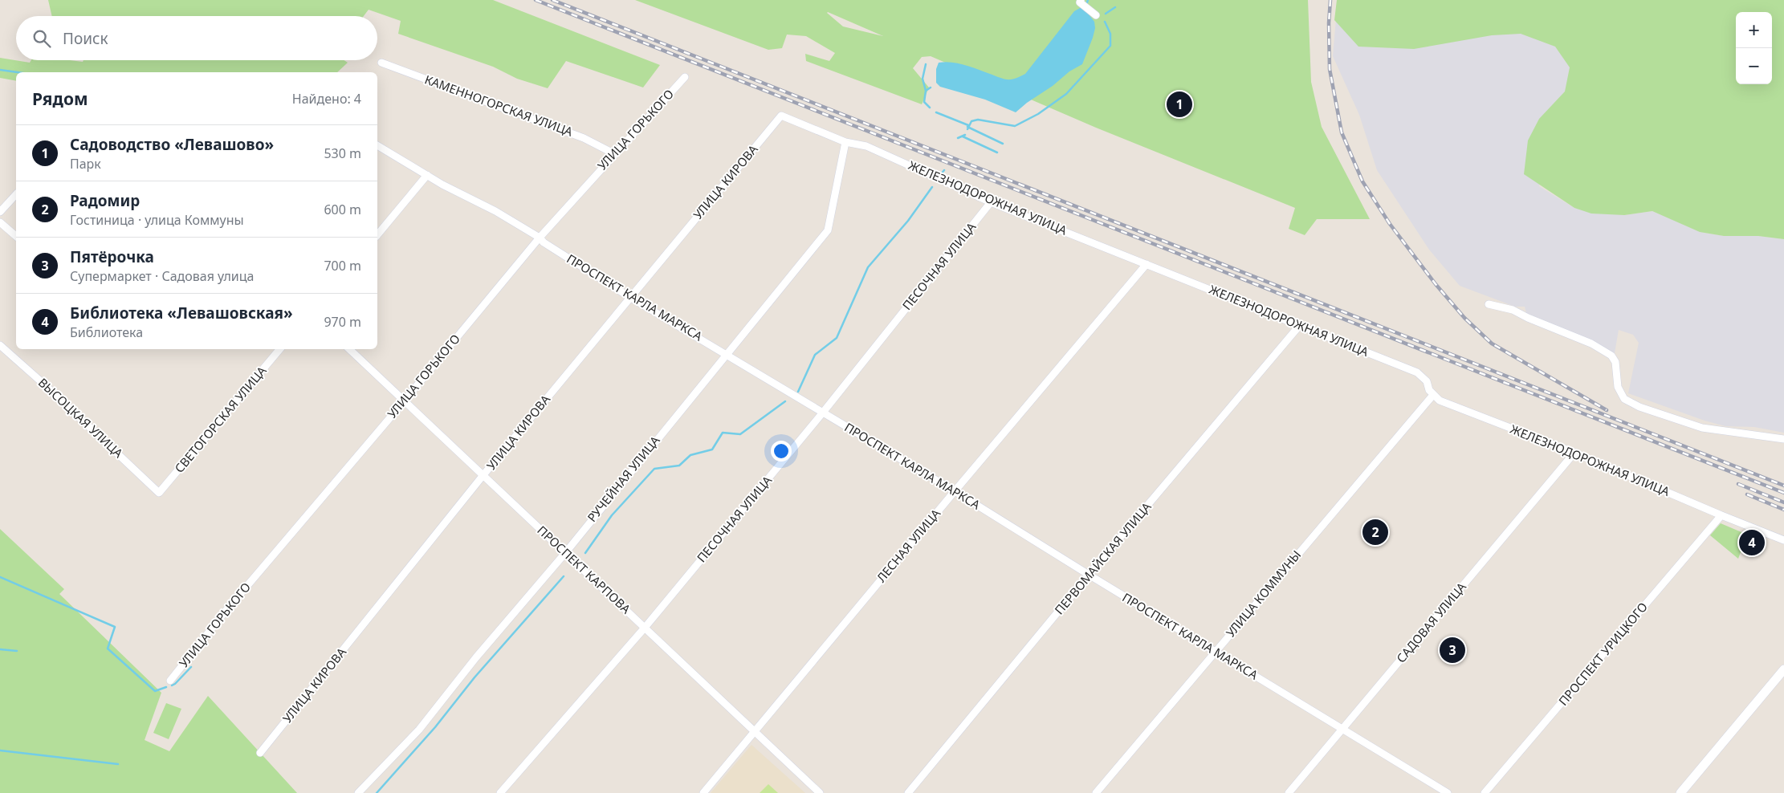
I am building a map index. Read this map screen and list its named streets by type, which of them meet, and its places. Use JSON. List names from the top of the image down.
{
  "streets": {
    "street": [
      "КАМЕННОГОРСКАЯ УЛИЦА",
      "УЛИЦА ГОРЬКОГО",
      "УЛИЦА КИРОВА",
      "ЖЕЛЕЗНОДОРОЖНАЯ УЛИЦА",
      "ПЕСОЧНАЯ УЛИЦА",
      "ПРОСПЕКТ КАРЛА МАРКСА",
      "ВЫСОЦКАЯ УЛИЦА",
      "СВЕТОГОРСКАЯ УЛИЦА",
      "РУЧЕЙНАЯ УЛИЦА",
      "ЛЕСНАЯ УЛИЦА",
      "ПЕРВОМАЙСКАЯ УЛИЦА",
      "ПРОСПЕКТ КАРПОВА",
      "УЛИЦА КОММУНЫ",
      "САДОВАЯ УЛИЦА",
      "ПРОСПЕКТ УРИЦКОГО"
    ]
  },
  "crossings": [
    ["КАМЕННОГОРСКАЯ УЛИЦА", "УЛИЦА ГОРЬКОГО"],
    ["УЛИЦА ГОРЬКОГО", "ПРОСПЕКТ КАРЛА МАРКСА"],
    ["УЛИЦА ГОРЬКОГО", "ПРОСПЕКТ КАРПОВА"],
    ["УЛИЦА КИРОВА", "ЖЕЛЕЗНОДОРОЖНАЯ УЛИЦА"],
    ["УЛИЦА КИРОВА", "ПРОСПЕКТ КАРЛА МАРКСА"],
    ["УЛИЦА КИРОВА", "ПРОСПЕКТ КАРПОВА"],
    ["ЖЕЛЕЗНОДОРОЖНАЯ УЛИЦА", "ПЕСОЧНАЯ УЛИЦА"],
    ["ЖЕЛЕЗНОДОРОЖНАЯ УЛИЦА", "РУЧЕЙНАЯ УЛИЦА"],
    ["ЖЕЛЕЗНОДОРОЖНАЯ УЛИЦА", "ЛЕСНАЯ УЛИЦА"],
    ["ЖЕЛЕЗНОДОРОЖНАЯ УЛИЦА", "ПЕРВОМАЙСКАЯ УЛИЦА"],
    ["ЖЕЛЕЗНОДОРОЖНАЯ УЛИЦА", "УЛИЦА КОММУНЫ"],
    ["ЖЕЛЕЗНОДОРОЖНАЯ УЛИЦА", "САДОВАЯ УЛИЦА"],
    ["ЖЕЛЕЗНОДОРОЖНАЯ УЛИЦА", "ПРОСПЕКТ УРИЦКОГО"],
    ["ПЕСОЧНАЯ УЛИЦА", "ПРОСПЕКТ КАРЛА МАРКСА"],
    ["ПЕСОЧНАЯ УЛИЦА", "ПРОСПЕКТ КАРПОВА"],
    ["ПРОСПЕКТ КАРЛА МАРКСА", "РУЧЕЙНАЯ УЛИЦА"],
    ["ПРОСПЕКТ КАРЛА МАРКСА", "ЛЕСНАЯ УЛИЦА"],
    ["ПРОСПЕКТ КАРЛА МАРКСА", "ПЕРВОМАЙСКАЯ УЛИЦА"],
    ["ПРОСПЕКТ КАРЛА МАРКСА", "УЛИЦА КОММУНЫ"],
    ["ПРОСПЕКТ КАРЛА МАРКСА", "САДОВАЯ УЛИЦА"],
    ["ВЫСОЦКАЯ УЛИЦА", "СВЕТОГОРСКАЯ УЛИЦА"],
    ["РУЧЕЙНАЯ УЛИЦА", "ПРОСПЕКТ КАРПОВА"],
    ["ЛЕСНАЯ УЛИЦА", "ПРОСПЕКТ КАРПОВА"]
  ],
  "page": {
    "map_buttons": ["+", "−"],
    "search": "Поиск",
    "heading": ["Рядом", "Найдено: 4"],
    "pins": [
      "1",
      "2",
      "4",
      "3"
    ],
    "list": [
      {
        "mark": "1",
        "name": "Садоводство «Левашово»",
        "note": "Парк",
        "value": "530 m"
      },
      {
        "mark": "2",
        "name": "Радомир",
        "note": "Гостиница · улица Коммуны",
        "value": "600 m"
      },
      {
        "mark": "3",
        "name": "Пятёрочка",
        "note": "Супермаркет · Садовая улица",
        "value": "700 m"
      },
      {
        "mark": "4",
        "name": "Библиотека «Левашовская»",
        "note": "Библиотека",
        "value": "970 m"
      }
    ]
  }
}
